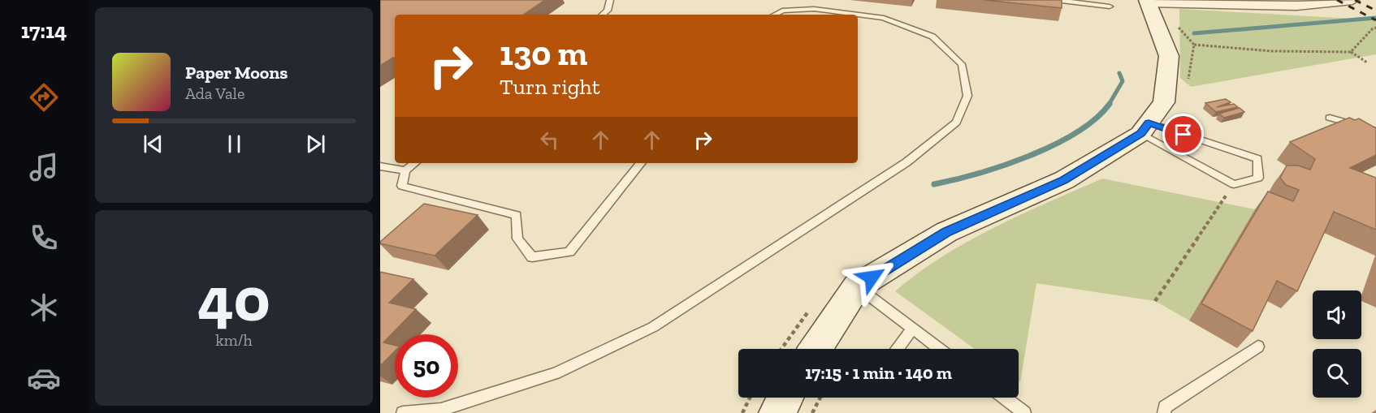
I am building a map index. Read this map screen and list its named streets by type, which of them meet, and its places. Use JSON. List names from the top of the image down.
{
  "page": {
    "tabs": "17:14",
    "turn": ["130 m", "Turn right"],
    "song": ["Paper Moons", "Ada Vale"],
    "tile": ["40", "km/h"],
    "limit": "50",
    "trip": "17:15 · 1 min · 140 m"
  }
}
